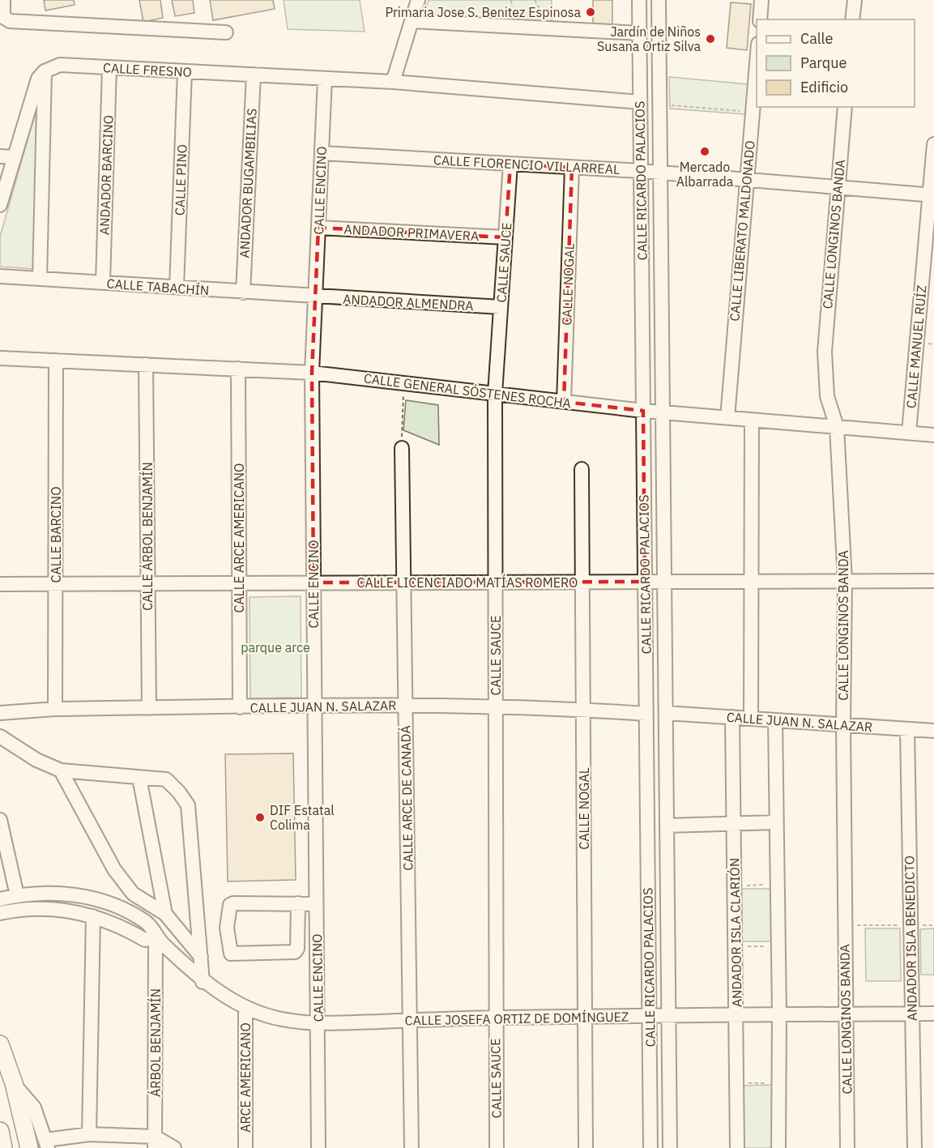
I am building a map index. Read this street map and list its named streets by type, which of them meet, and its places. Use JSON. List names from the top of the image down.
{
  "streets": {
    "street": [
      "CALLE FRESNO",
      "CALLE FLORENCIO VILLARREAL",
      "ANDADOR BARCINO",
      "CALLE PINO",
      "CALLE RICARDO PALACIOS",
      "ANDADOR BUGAMBILIAS",
      "CALLE ENCINO",
      "CALLE LIBERATO MALDONADO",
      "ANDADOR PRIMAVERA",
      "CALLE LONGINOS BANDA",
      "CALLE SAUCE",
      "CALLE NOGAL",
      "CALLE TABACHÍN",
      "ANDADOR ALMENDRA",
      "CALLE MANUEL RUÍZ",
      "CALLE GENERAL SÓSTENES ROCHA",
      "CALLE BARCINO",
      "CALLE ÁRBOL BENJAMÍN",
      "CALLE ARCE AMERICANO",
      "CALLE LICENCIADO MATÍAS ROMERO",
      "CALLE JUAN N. SALAZAR",
      "CALLE ARCE DE CANADÁ",
      "ANDADOR ISLA CLARIÓN",
      "ANDADOR ISLA BENEDICTO",
      "CALLE JOSEFA ORTIZ DE DOMÍNGUEZ",
      "ÁRBOL BENJAMÍN",
      "ARCE AMERICANO"
    ]
  },
  "crossings": [
    ["CALLE FRESNO", "ANDADOR BARCINO"],
    ["CALLE FRESNO", "CALLE PINO"],
    ["CALLE FRESNO", "CALLE RICARDO PALACIOS"],
    ["CALLE FRESNO", "ANDADOR BUGAMBILIAS"],
    ["CALLE FRESNO", "CALLE ENCINO"],
    ["CALLE FLORENCIO VILLARREAL", "CALLE RICARDO PALACIOS"],
    ["CALLE FLORENCIO VILLARREAL", "CALLE ENCINO"],
    ["CALLE FLORENCIO VILLARREAL", "CALLE LIBERATO MALDONADO"],
    ["CALLE FLORENCIO VILLARREAL", "CALLE LONGINOS BANDA"],
    ["CALLE FLORENCIO VILLARREAL", "CALLE SAUCE"],
    ["CALLE FLORENCIO VILLARREAL", "CALLE NOGAL"],
    ["CALLE FLORENCIO VILLARREAL", "CALLE MANUEL RUÍZ"],
    ["ANDADOR BARCINO", "CALLE TABACHÍN"],
    ["CALLE PINO", "CALLE TABACHÍN"],
    ["CALLE RICARDO PALACIOS", "CALLE GENERAL SÓSTENES ROCHA"],
    ["CALLE RICARDO PALACIOS", "CALLE LICENCIADO MATÍAS ROMERO"],
    ["CALLE RICARDO PALACIOS", "CALLE JUAN N. SALAZAR"],
    ["CALLE RICARDO PALACIOS", "CALLE JOSEFA ORTIZ DE DOMÍNGUEZ"],
    ["ANDADOR BUGAMBILIAS", "CALLE TABACHÍN"],
    ["CALLE ENCINO", "ANDADOR PRIMAVERA"],
    ["CALLE ENCINO", "CALLE TABACHÍN"],
    ["CALLE ENCINO", "ANDADOR ALMENDRA"],
    ["CALLE ENCINO", "CALLE GENERAL SÓSTENES ROCHA"],
    ["CALLE ENCINO", "CALLE LICENCIADO MATÍAS ROMERO"],
    ["CALLE ENCINO", "CALLE JUAN N. SALAZAR"],
    ["CALLE ENCINO", "CALLE JOSEFA ORTIZ DE DOMÍNGUEZ"],
    ["CALLE LIBERATO MALDONADO", "CALLE GENERAL SÓSTENES ROCHA"],
    ["ANDADOR PRIMAVERA", "CALLE SAUCE"],
    ["CALLE LONGINOS BANDA", "CALLE GENERAL SÓSTENES ROCHA"],
    ["CALLE LONGINOS BANDA", "CALLE LICENCIADO MATÍAS ROMERO"],
    ["CALLE LONGINOS BANDA", "CALLE JUAN N. SALAZAR"],
    ["CALLE LONGINOS BANDA", "CALLE JOSEFA ORTIZ DE DOMÍNGUEZ"],
    ["CALLE SAUCE", "ANDADOR ALMENDRA"],
    ["CALLE SAUCE", "CALLE GENERAL SÓSTENES ROCHA"],
    ["CALLE SAUCE", "CALLE LICENCIADO MATÍAS ROMERO"],
    ["CALLE SAUCE", "CALLE JUAN N. SALAZAR"],
    ["CALLE SAUCE", "CALLE JOSEFA ORTIZ DE DOMÍNGUEZ"],
    ["CALLE NOGAL", "CALLE GENERAL SÓSTENES ROCHA"],
    ["CALLE NOGAL", "CALLE LICENCIADO MATÍAS ROMERO"],
    ["CALLE NOGAL", "CALLE JUAN N. SALAZAR"],
    ["CALLE NOGAL", "CALLE JOSEFA ORTIZ DE DOMÍNGUEZ"],
    ["CALLE TABACHÍN", "ANDADOR ALMENDRA"],
    ["CALLE MANUEL RUÍZ", "CALLE GENERAL SÓSTENES ROCHA"],
    ["CALLE GENERAL SÓSTENES ROCHA", "CALLE BARCINO"],
    ["CALLE GENERAL SÓSTENES ROCHA", "CALLE ÁRBOL BENJAMÍN"],
    ["CALLE GENERAL SÓSTENES ROCHA", "CALLE ARCE AMERICANO"],
    ["CALLE BARCINO", "CALLE LICENCIADO MATÍAS ROMERO"],
    ["CALLE BARCINO", "CALLE JUAN N. SALAZAR"],
    ["CALLE ÁRBOL BENJAMÍN", "CALLE LICENCIADO MATÍAS ROMERO"],
    ["CALLE ÁRBOL BENJAMÍN", "CALLE JUAN N. SALAZAR"],
    ["CALLE ARCE AMERICANO", "CALLE LICENCIADO MATÍAS ROMERO"],
    ["CALLE ARCE AMERICANO", "CALLE JUAN N. SALAZAR"],
    ["CALLE LICENCIADO MATÍAS ROMERO", "CALLE ARCE DE CANADÁ"],
    ["CALLE JUAN N. SALAZAR", "CALLE ARCE DE CANADÁ"],
    ["CALLE JUAN N. SALAZAR", "ANDADOR ISLA CLARIÓN"],
    ["CALLE JUAN N. SALAZAR", "ANDADOR ISLA BENEDICTO"],
    ["CALLE ARCE DE CANADÁ", "CALLE JOSEFA ORTIZ DE DOMÍNGUEZ"],
    ["ANDADOR ISLA CLARIÓN", "CALLE JOSEFA ORTIZ DE DOMÍNGUEZ"],
    ["ANDADOR ISLA BENEDICTO", "CALLE JOSEFA ORTIZ DE DOMÍNGUEZ"],
    ["CALLE JOSEFA ORTIZ DE DOMÍNGUEZ", "ÁRBOL BENJAMÍN"],
    ["CALLE JOSEFA ORTIZ DE DOMÍNGUEZ", "ARCE AMERICANO"]
  ],
  "parks": ["parque arce"],
  "places": [
    "Primaria Jose S. Benitez Espinosa",
    "Jardín de Niños Susana Ortiz Silva",
    "Mercado Albarrada",
    "DIF Estatal Colima"
  ],
  "legend": ["Calle", "Parque", "Edificio"]
}
